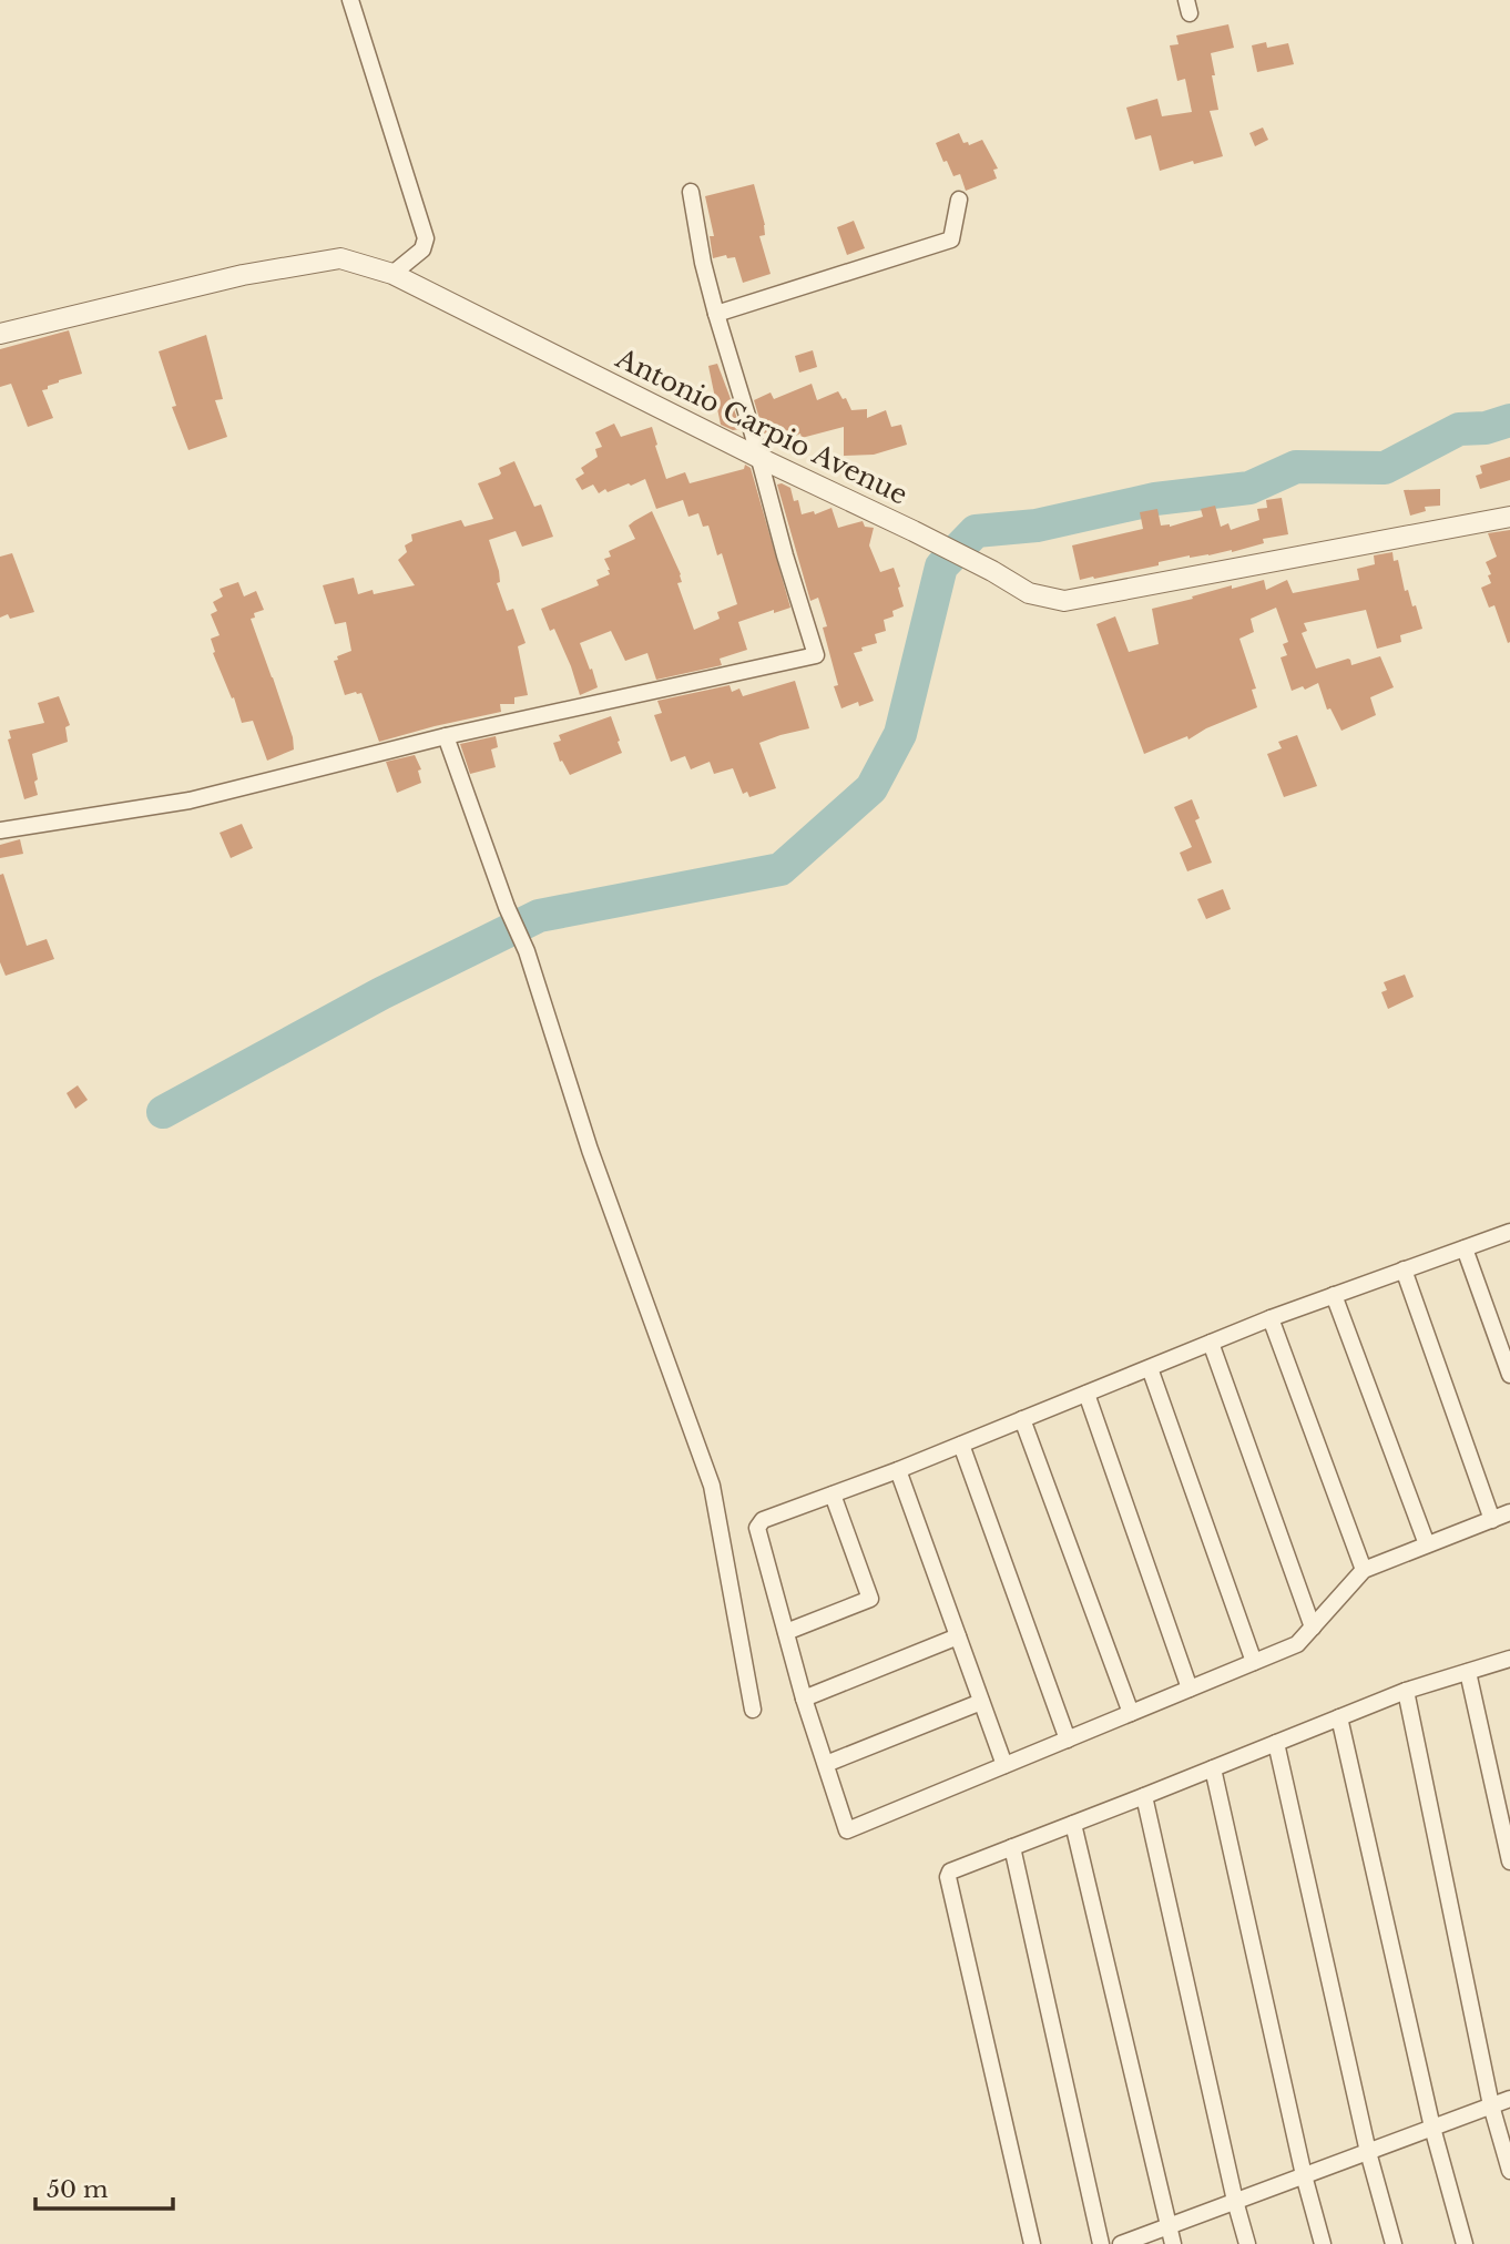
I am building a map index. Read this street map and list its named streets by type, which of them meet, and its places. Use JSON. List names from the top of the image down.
{
  "streets": {
    "street": ["Antonio Carpio Avenue"]
  },
  "scale_bar": "50 m"
}
